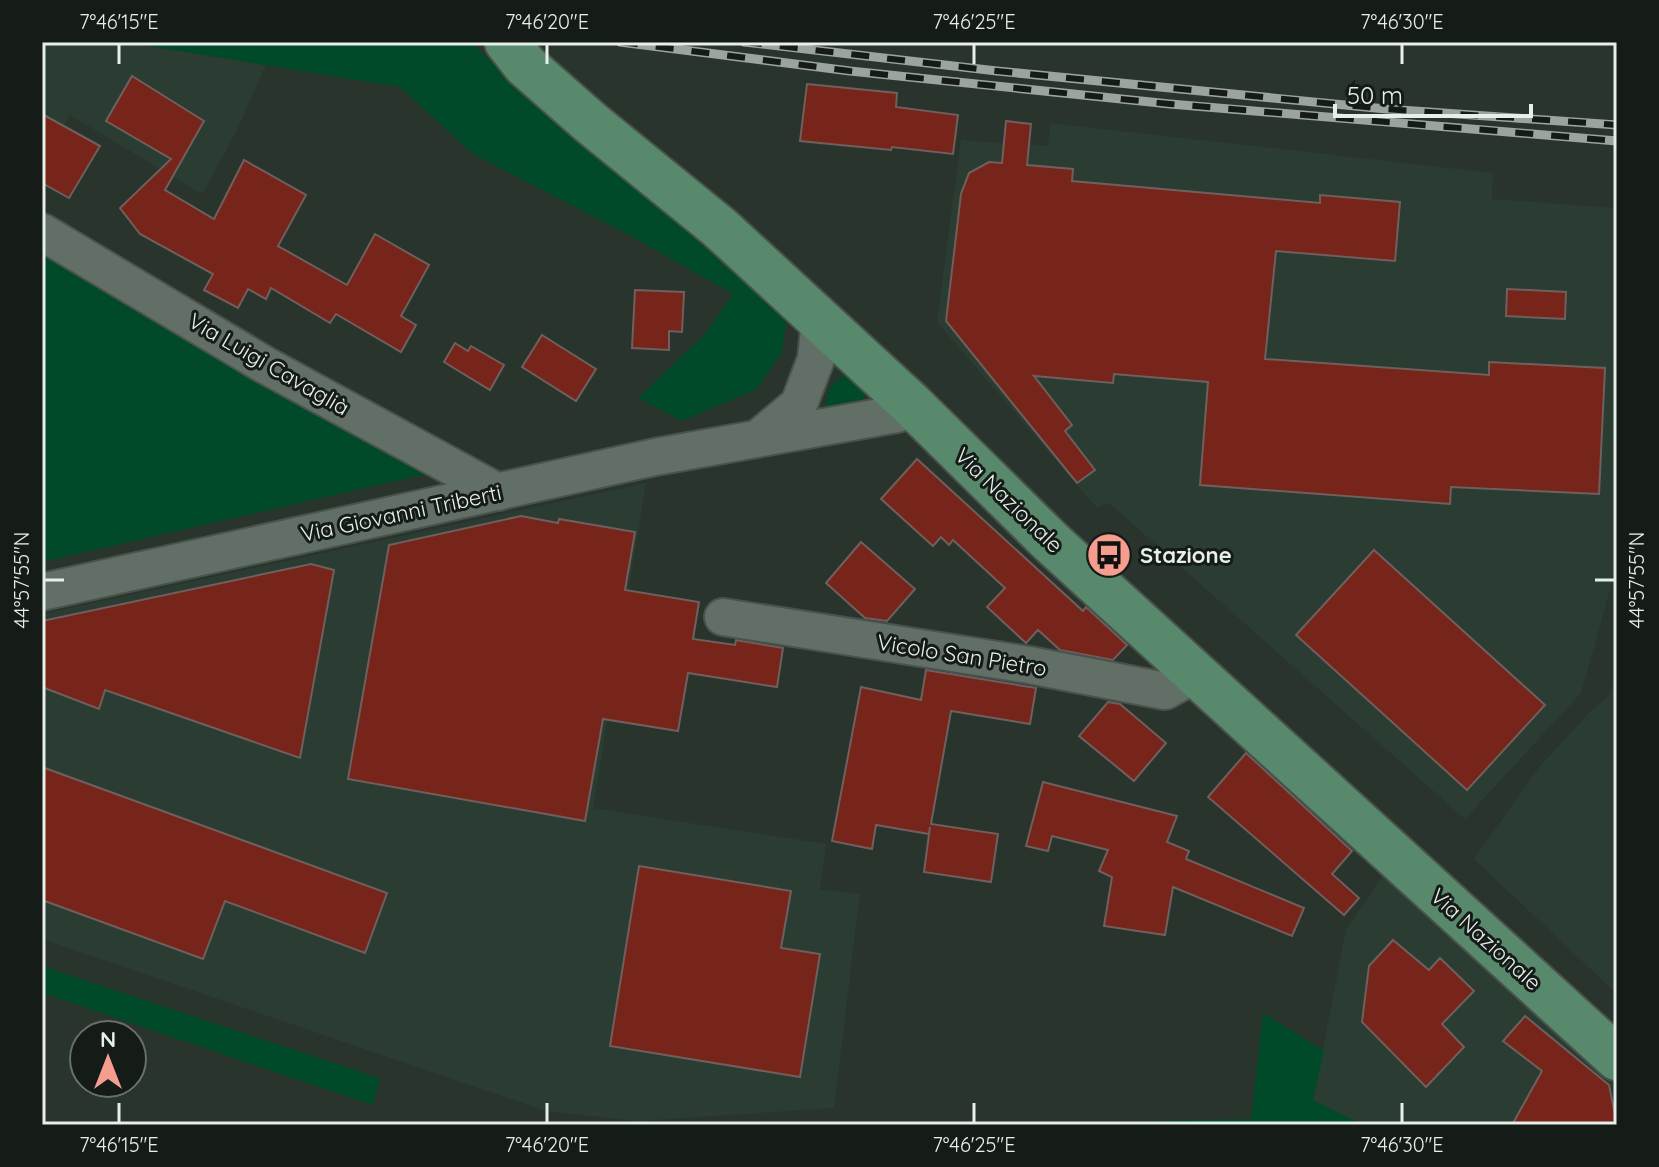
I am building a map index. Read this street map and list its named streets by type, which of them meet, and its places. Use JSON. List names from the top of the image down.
{
  "streets": {
    "main road": ["Via Nazionale"],
    "street": ["Via Luigi Cavaglià", "Via Giovanni Triberti", "Vicolo San Pietro"]
  },
  "crossings": [
    ["Via Luigi Cavaglià", "Via Giovanni Triberti"],
    ["Via Nazionale", "Via Giovanni Triberti"],
    ["Via Nazionale", "Vicolo San Pietro"]
  ],
  "places": {
    "bus stop": ["Stazione"]
  },
  "scale_bar": "50 m",
  "north": "top",
  "coordinates": [
    "7°46'15\"E",
    "7°46'20\"E",
    "7°46'25\"E",
    "7°46'30\"E",
    "44°57'55\"N"
  ]
}
